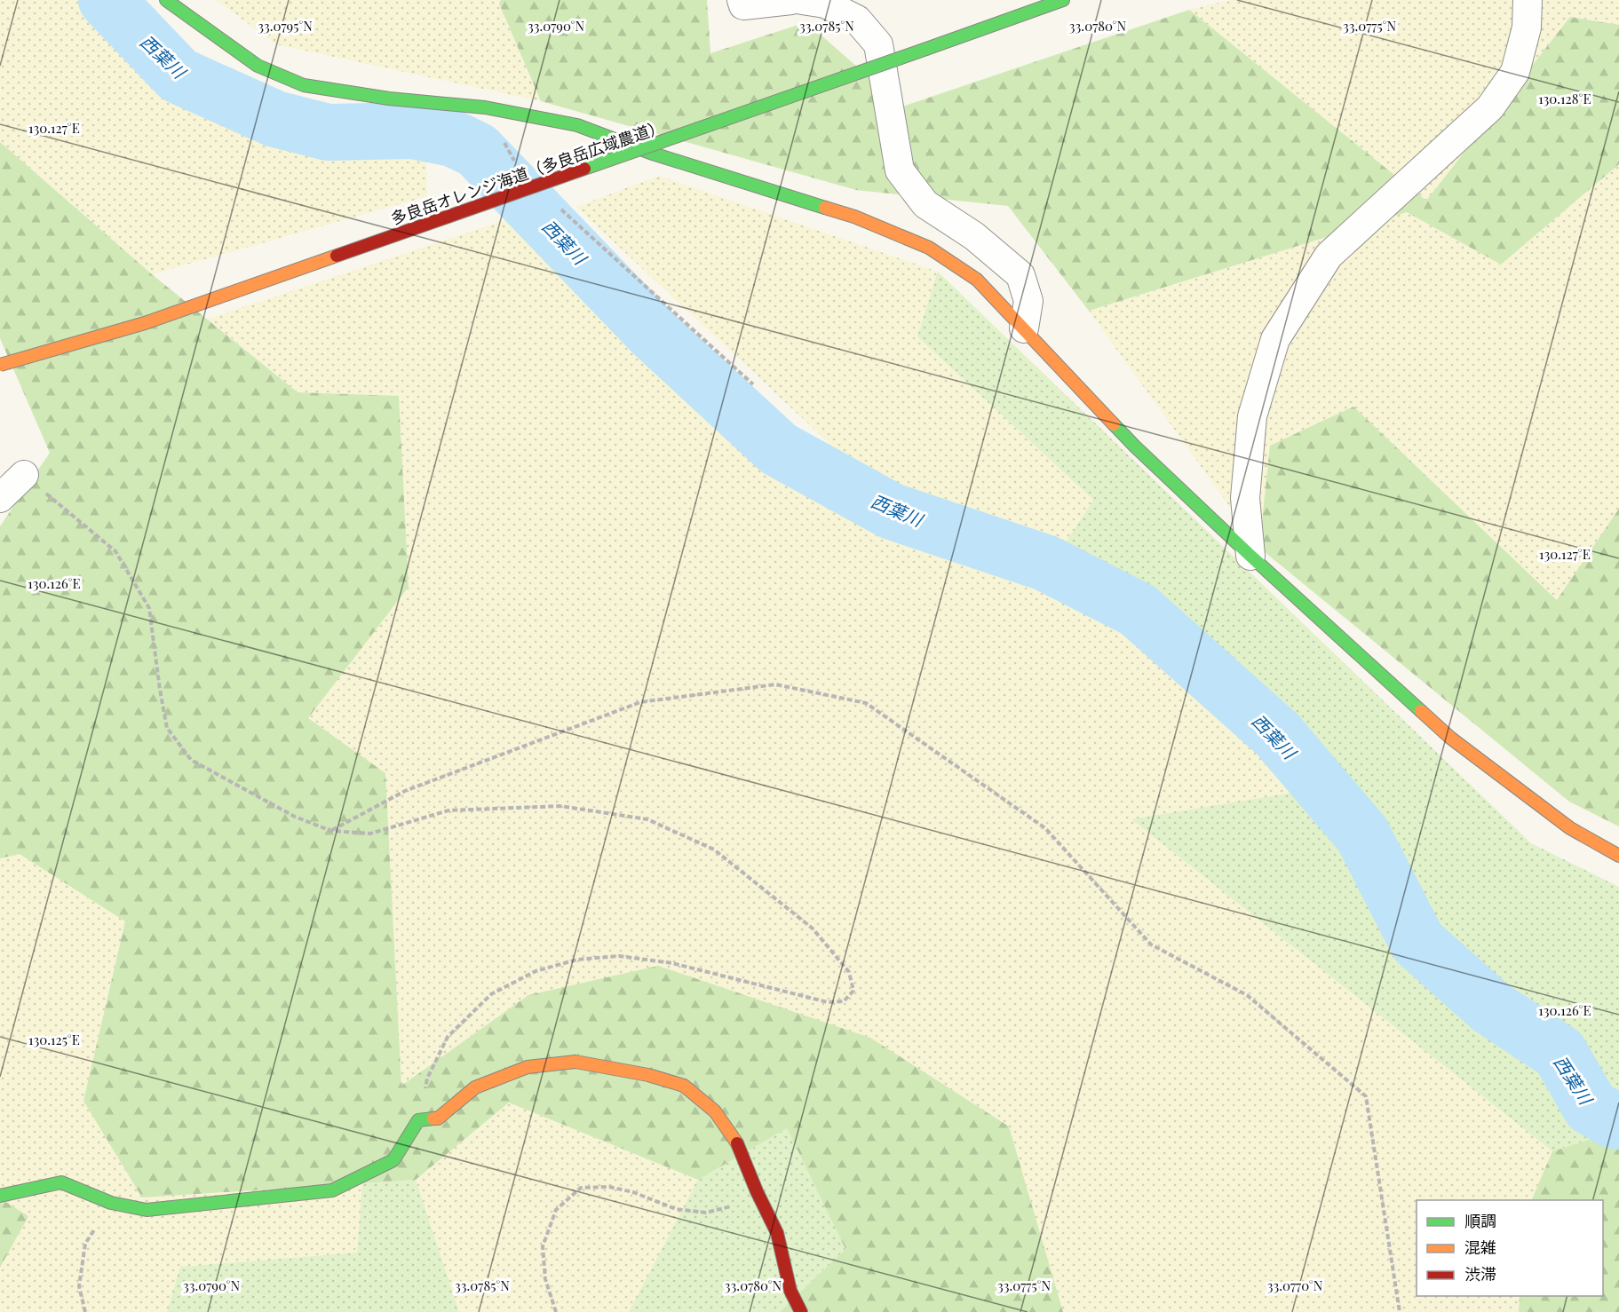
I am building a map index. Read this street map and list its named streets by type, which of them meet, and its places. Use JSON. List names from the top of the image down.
{
  "streets": {
    "street": ["多良岳オレンジ海道（多良岳広域農道）"]
  },
  "water": ["西葉川"],
  "legend": ["順調", "混雑", "渋滞"],
  "coordinates": [
    "33.0795°N",
    "33.0790°N",
    "33.0785°N",
    "33.0780°N",
    "33.0775°N",
    "130.128°E",
    "130.127°E",
    "130.126°E",
    "130.125°E",
    "33.0770°N"
  ]
}
